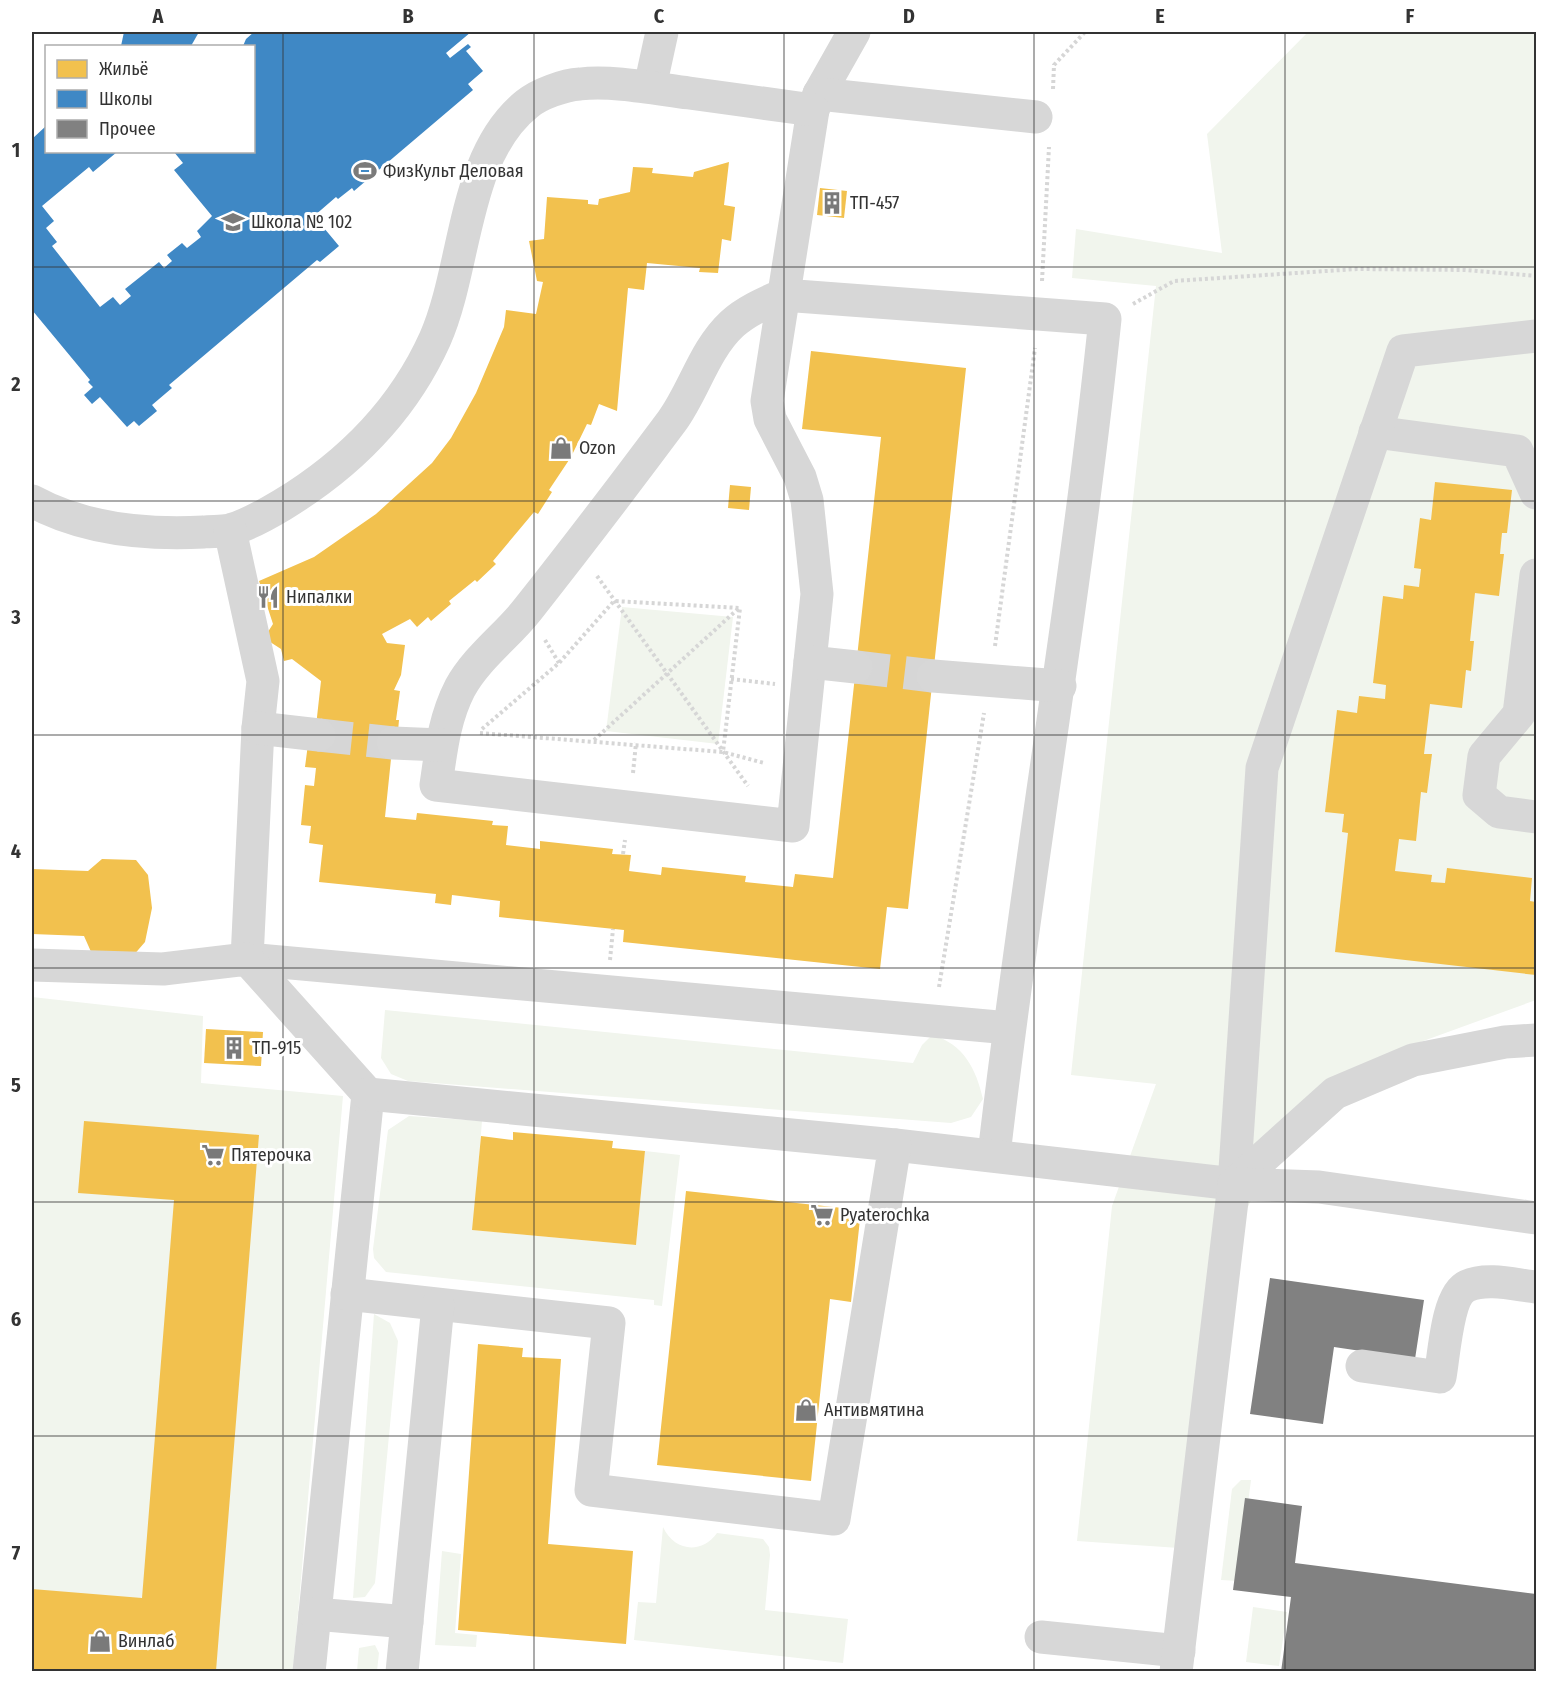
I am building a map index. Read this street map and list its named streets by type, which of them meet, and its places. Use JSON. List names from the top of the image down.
{
  "places": {
    "sports": ["ФизКульт Деловая"],
    "building": ["ТП-457", "ТП-915"],
    "school or university": ["Школа № 102"],
    "shop": ["Ozon", "Антивмятина", "Винлаб"],
    "restaurant": ["Нипалки"],
    "supermarket": ["Пятерочка", "Pyaterochka"]
  },
  "legend": ["Жильё", "Школы", "Прочее"],
  "grid": {
    "columns": [
      "A",
      "B",
      "C",
      "D",
      "E",
      "F"
    ],
    "rows": [
      "1",
      "2",
      "3",
      "4",
      "5",
      "6",
      "7"
    ]
  }
}
